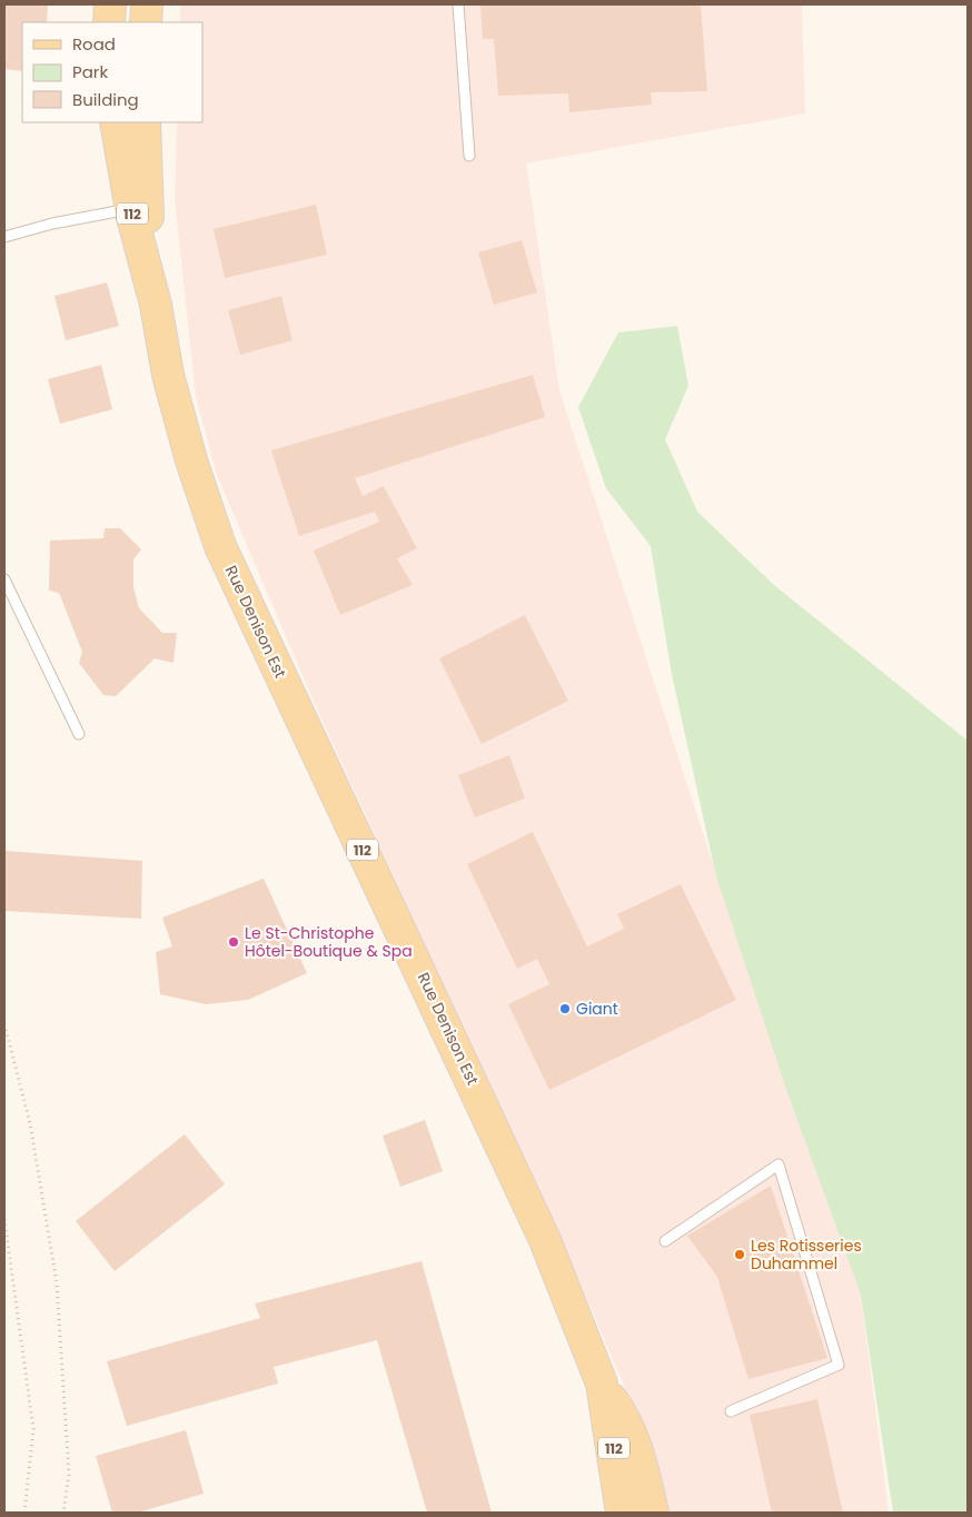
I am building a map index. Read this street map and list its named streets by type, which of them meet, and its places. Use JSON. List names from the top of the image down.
{
  "streets": {
    "main road": ["112", "Rue Denison Est"]
  },
  "places": ["Le St-Christophe Hôtel-Boutique & Spa", "Giant", "Les Rotisseries Duhammel"],
  "legend": ["Road", "Park", "Building"]
}
